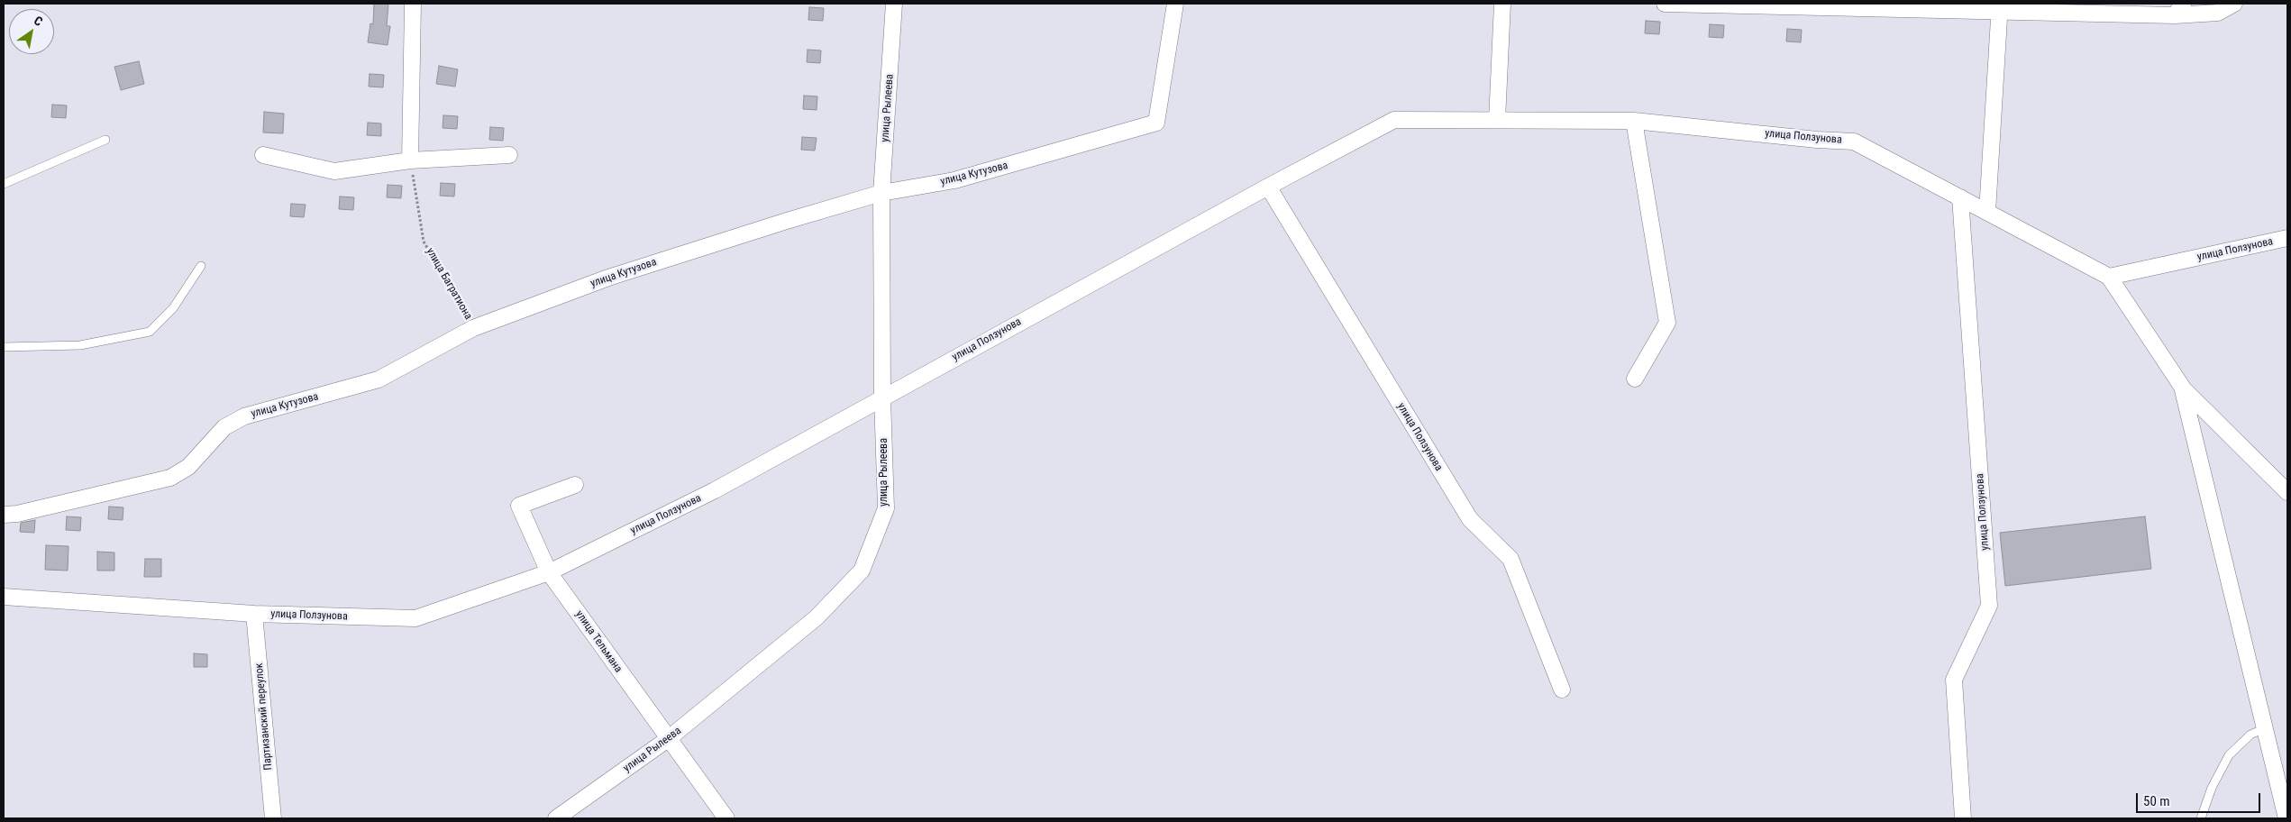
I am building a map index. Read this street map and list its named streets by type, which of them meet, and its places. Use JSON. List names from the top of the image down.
{
  "streets": {
    "street": [
      "улица Рылеева",
      "улица Ползунова",
      "улица Кутузова",
      "улица Тельмана",
      "Партизанский переулок"
    ],
    "path": ["улица Багратиона"]
  },
  "crossings": [
    ["улица Рылеева", "улица Ползунова"],
    ["улица Рылеева", "улица Кутузова"],
    ["улица Рылеева", "улица Тельмана"],
    ["улица Ползунова", "улица Тельмана"],
    ["улица Ползунова", "Партизанский переулок"],
    ["улица Кутузова", "улица Багратиона"]
  ],
  "scale_bar": "50 m",
  "north": "top right"
}
